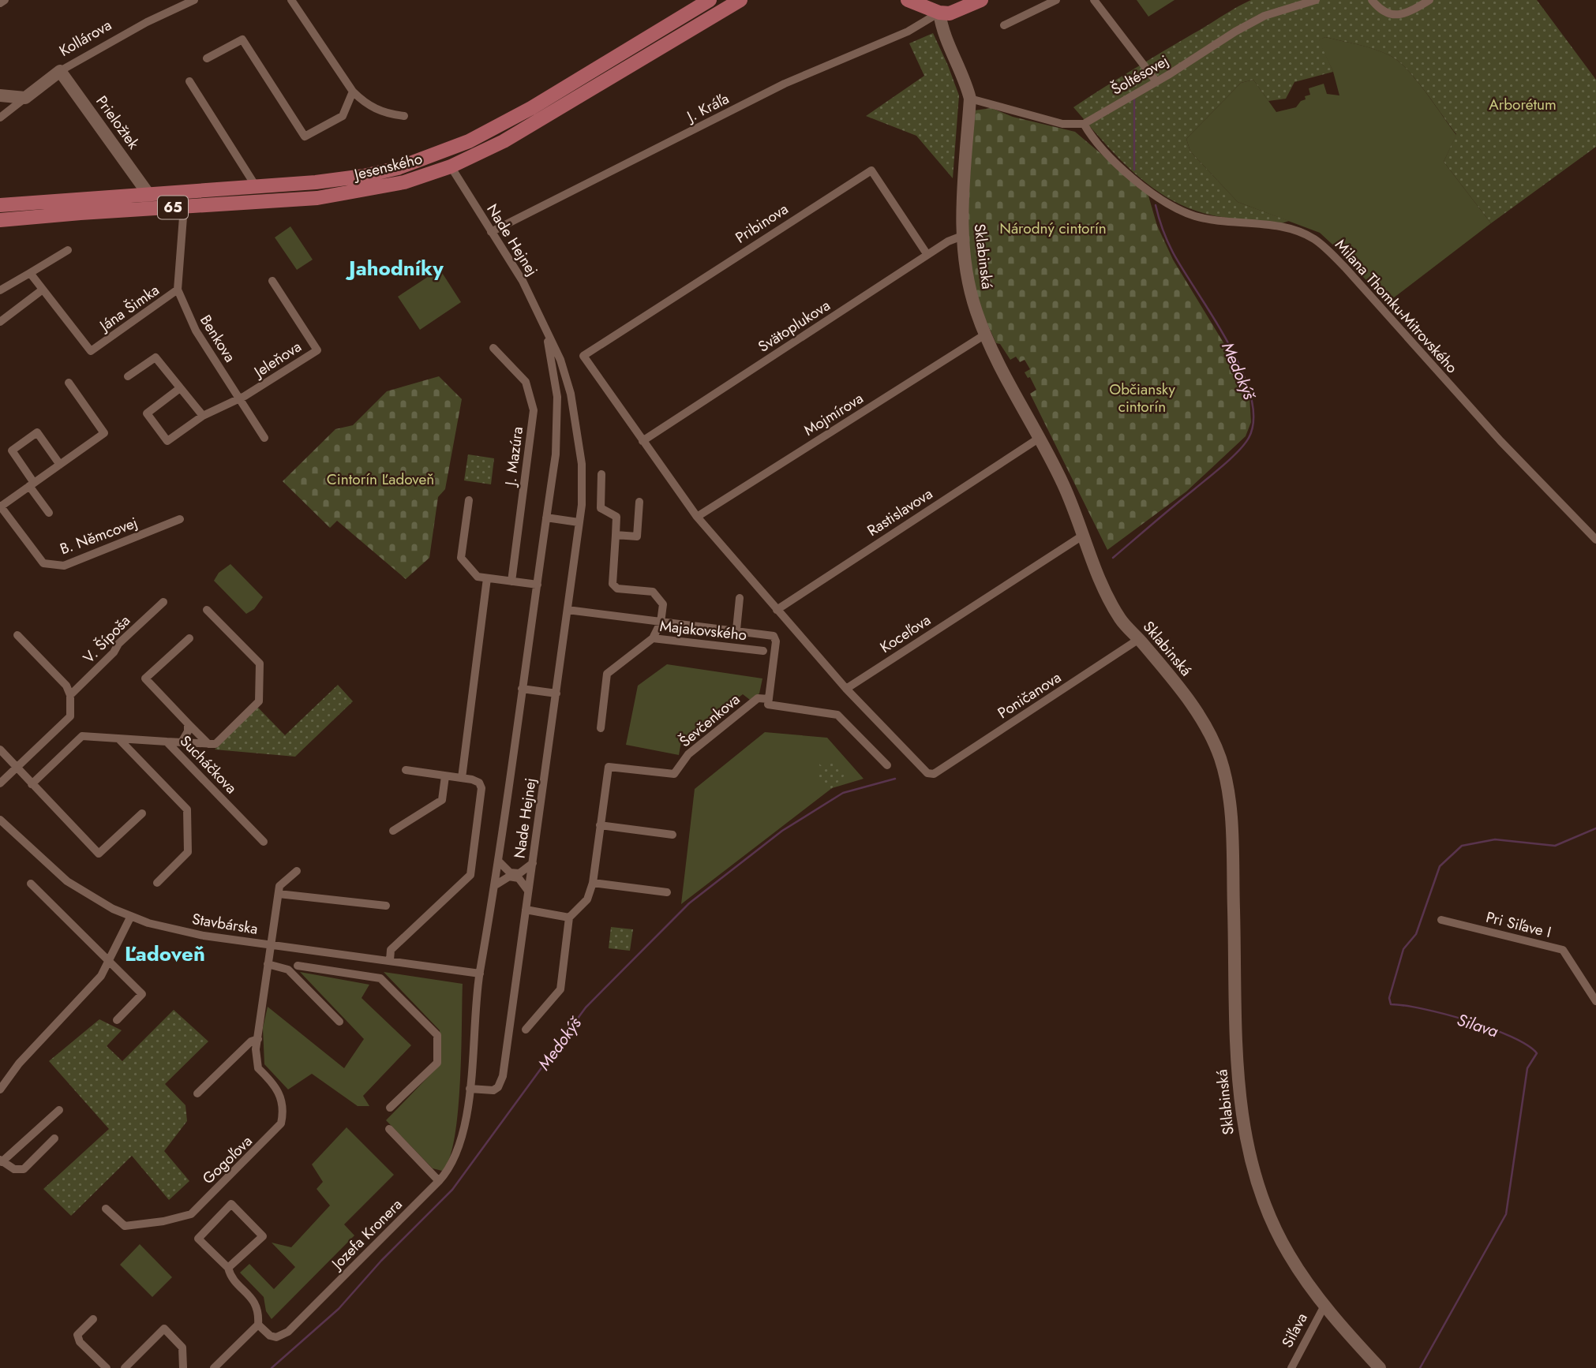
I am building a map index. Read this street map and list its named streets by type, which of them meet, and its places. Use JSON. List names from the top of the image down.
{
  "streets": {
    "main road": ["Jesenského", "65"],
    "street": [
      "Kollárova",
      "Šoltésovej",
      "J. Kráľa",
      "Prieložtek",
      "Pribinova",
      "Nade Hejnej",
      "Sklabinská",
      "Milana Thomku-Mitrovského",
      "Jána Šimka",
      "Svätoplukova",
      "Benkova",
      "Jeleňova",
      "Mojmírova",
      "J. Mazúra",
      "Rastislavova",
      "B. Němcovej",
      "Majakovského",
      "Koceľova",
      "V. Šípoša",
      "Poničanova",
      "Ševčenkova",
      "Sucháčkova",
      "Stavbárska",
      "Pri Siľave I",
      "Gogoľova",
      "Jozefa Kronera",
      "Siľava"
    ]
  },
  "crossings": [
    ["Kollárova", "Prieložtek"],
    ["Šoltésovej", "Milana Thomku-Mitrovského"],
    ["J. Kráľa", "Nade Hejnej"],
    ["Prieložtek", "Jesenského"],
    ["Jesenského", "Nade Hejnej"],
    ["Jesenského", "Jána Šimka"],
    ["Pribinova", "Svätoplukova"],
    ["Nade Hejnej", "Stavbárska"],
    ["Nade Hejnej", "Jozefa Kronera"],
    ["Sklabinská", "Svätoplukova"],
    ["Sklabinská", "Mojmírova"],
    ["Sklabinská", "Rastislavova"],
    ["Sklabinská", "Koceľova"],
    ["Sklabinská", "Poničanova"],
    ["Sklabinská", "Siľava"],
    ["Jána Šimka", "Benkova"],
    ["Benkova", "Jeleňova"],
    ["Koceľova", "Poničanova"],
    ["Stavbárska", "Gogoľova"]
  ],
  "districts": ["Jahodníky", "Ľadoveň"],
  "water": ["Medokýš", "Silava"],
  "parks": [
    "Arborétum",
    "Národný cintorín",
    "Občiansky cintorín",
    "Cintorín Ľadoveň"
  ]
}
